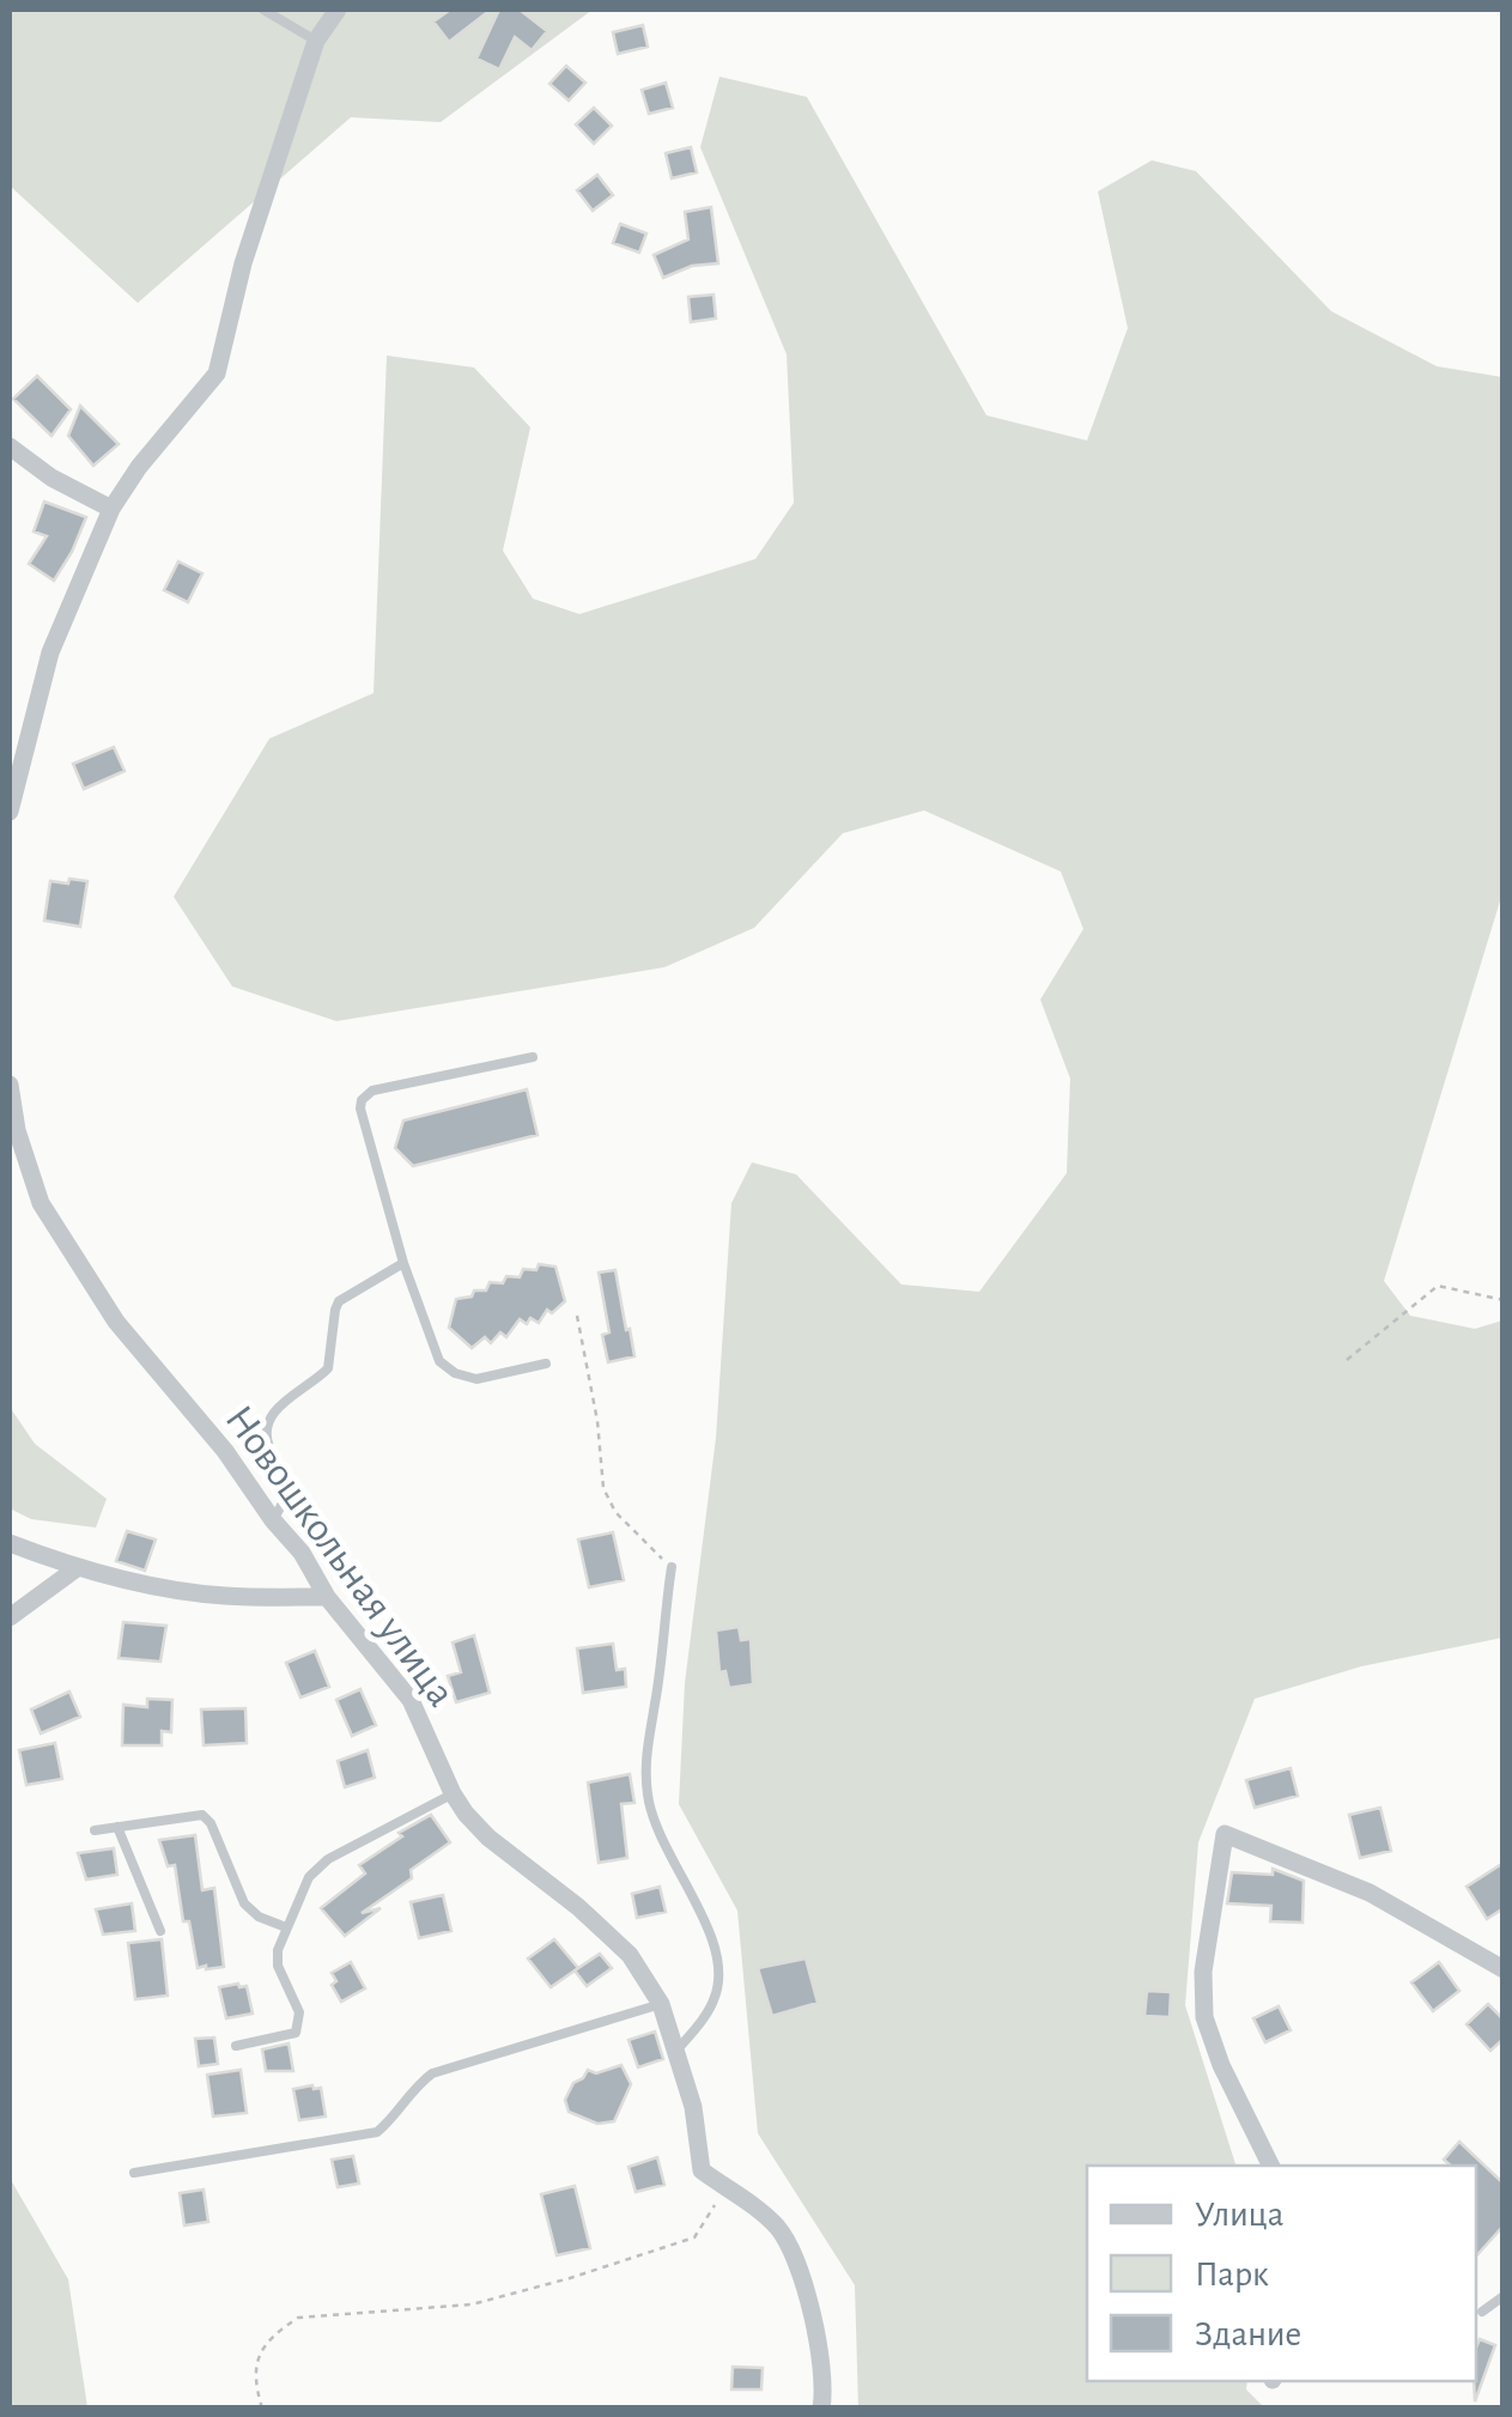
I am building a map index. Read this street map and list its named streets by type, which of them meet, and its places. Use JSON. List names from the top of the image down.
{
  "streets": {
    "street": ["Новошкольная улица"]
  },
  "legend": ["Улица", "Парк", "Здание"]
}
